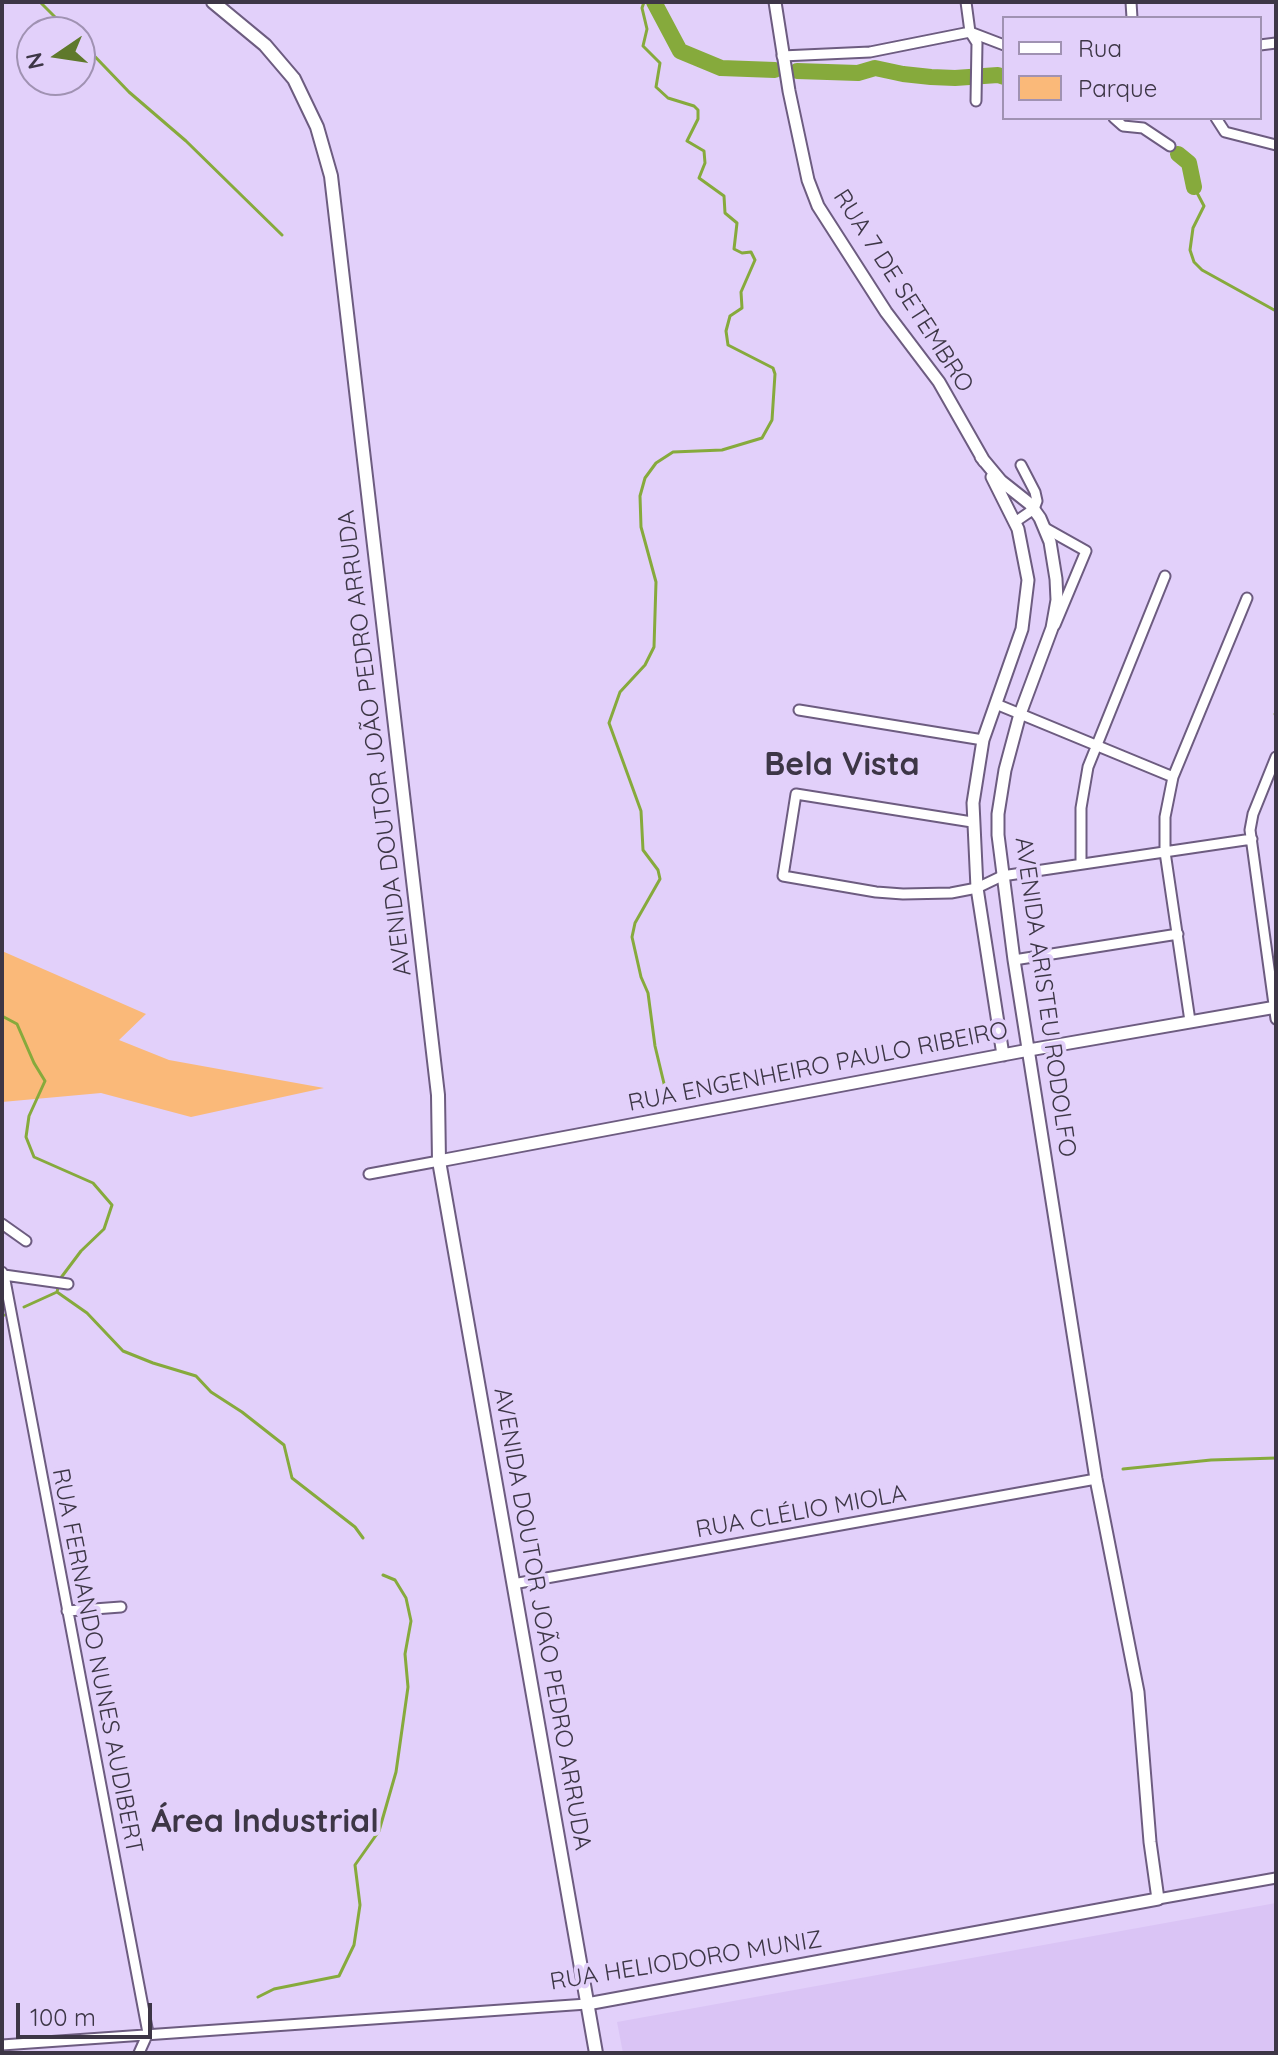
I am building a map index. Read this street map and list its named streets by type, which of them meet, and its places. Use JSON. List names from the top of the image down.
{
  "streets": {
    "main road": ["AVENIDA DOUTOR JOÃO PEDRO ARRUDA"],
    "street": [
      "RUA 7 DE SETEMBRO",
      "AVENIDA ARISTEU RODOLFO",
      "RUA ENGENHEIRO PAULO RIBEIRO",
      "RUA CLÉLIO MIOLA",
      "RUA FERNANDO NUNES AUDIBERT",
      "RUA HELIODORO MUNIZ"
    ]
  },
  "crossings": [
    ["RUA 7 DE SETEMBRO", "AVENIDA ARISTEU RODOLFO"],
    ["AVENIDA DOUTOR JOÃO PEDRO ARRUDA", "RUA ENGENHEIRO PAULO RIBEIRO"],
    ["AVENIDA DOUTOR JOÃO PEDRO ARRUDA", "RUA CLÉLIO MIOLA"],
    ["AVENIDA DOUTOR JOÃO PEDRO ARRUDA", "RUA HELIODORO MUNIZ"],
    ["AVENIDA ARISTEU RODOLFO", "RUA ENGENHEIRO PAULO RIBEIRO"],
    ["AVENIDA ARISTEU RODOLFO", "RUA CLÉLIO MIOLA"],
    ["AVENIDA ARISTEU RODOLFO", "RUA HELIODORO MUNIZ"],
    ["RUA FERNANDO NUNES AUDIBERT", "RUA HELIODORO MUNIZ"]
  ],
  "districts": ["Bela Vista", "Área Industrial"],
  "legend": ["Rua", "Parque"],
  "scale_bar": "100 m",
  "north": "left"
}
